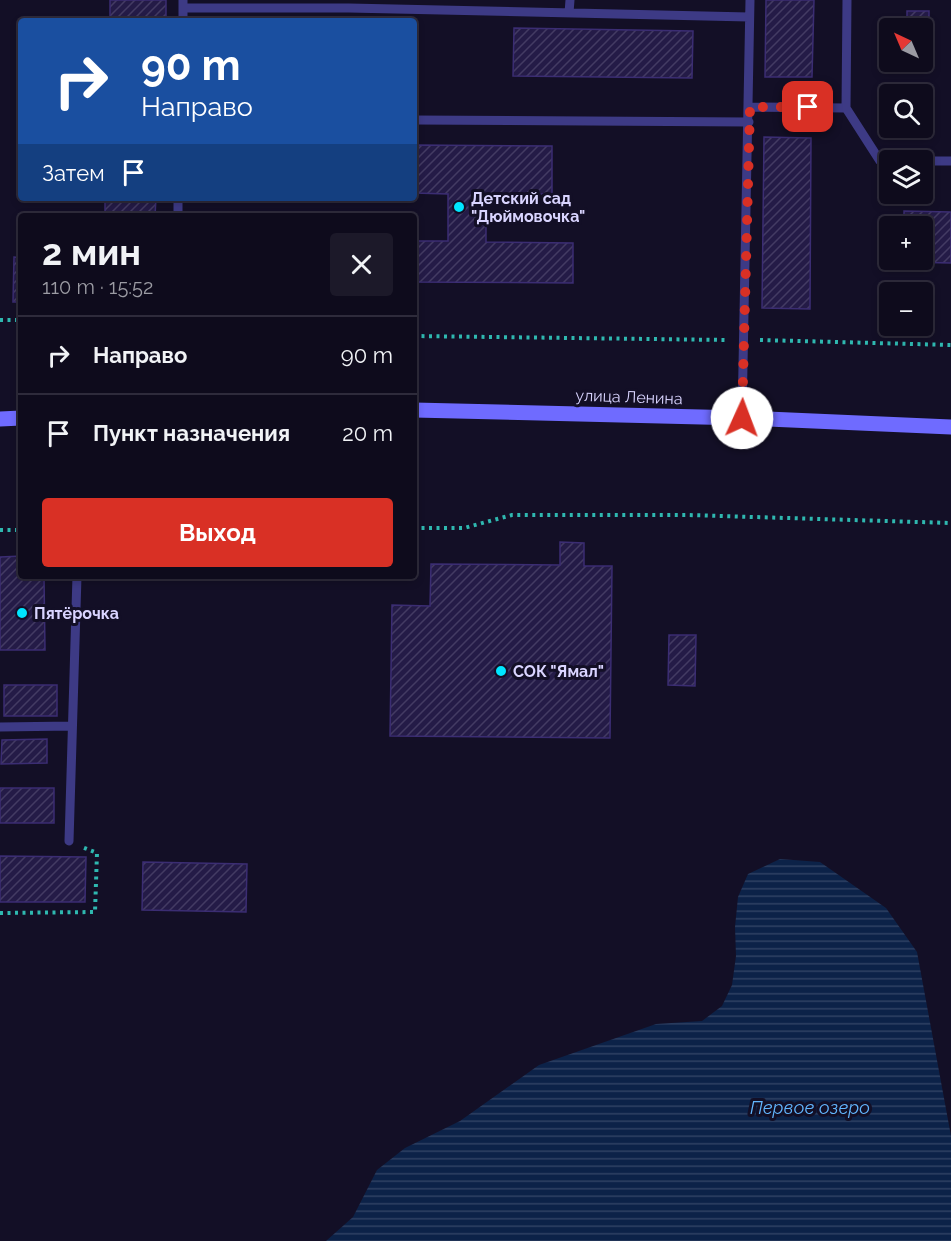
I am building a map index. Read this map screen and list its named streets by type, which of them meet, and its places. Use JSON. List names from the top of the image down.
{
  "streets": {
    "main road": ["улица Ленина"]
  },
  "water": ["Первое озеро"],
  "places": ["Детский сад \"Дюймовочка\"", "Пятёрочка", "СОК \"Ямал\""],
  "north": "top left",
  "page": {
    "map_buttons": ["+", "−"],
    "turn": ["90 m", "Направо"],
    "then": "Затем",
    "heading": ["2 мин", "110 m · 15:52"],
    "list": [
      {
        "name": "Направо",
        "value": "90 m"
      },
      {
        "name": "Пункт назначения",
        "value": "20 m"
      }
    ],
    "buttons": "Выход"
  }
}
